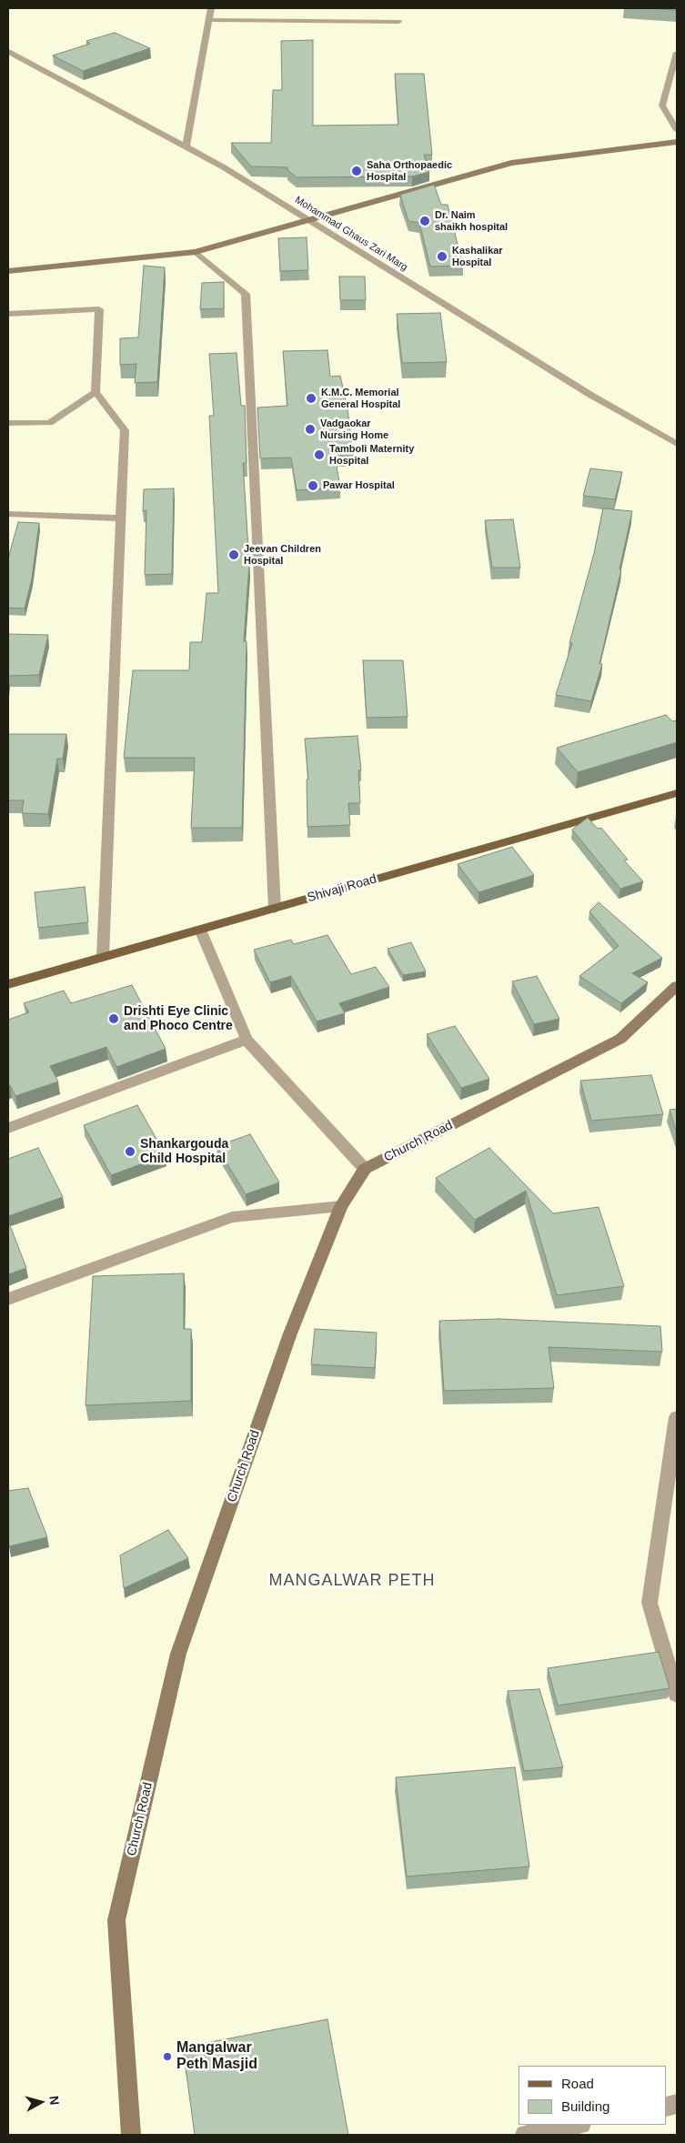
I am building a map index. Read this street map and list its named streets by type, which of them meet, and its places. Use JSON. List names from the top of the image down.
{
  "streets": {
    "main road": ["Shivaji Road", "Church Road"],
    "street": ["Mohammad Ghaus Zari Marg"]
  },
  "districts": ["MANGALWAR PETH"],
  "places": [
    "Saha Orthopaedic Hospital",
    "Dr. Naim shaikh hospital",
    "Kashalikar Hospital",
    "K.M.C. Memorial General Hospital",
    "Vadgaokar Nursing Home",
    "Tamboli Maternity Hospital",
    "Pawar Hospital",
    "Jeevan Children Hospital",
    "Drishti Eye Clinic and Phoco Centre",
    "Shankargouda Child Hospital",
    "Mangalwar Peth Masjid"
  ],
  "legend": ["Road", "Building"],
  "north": "right"
}
